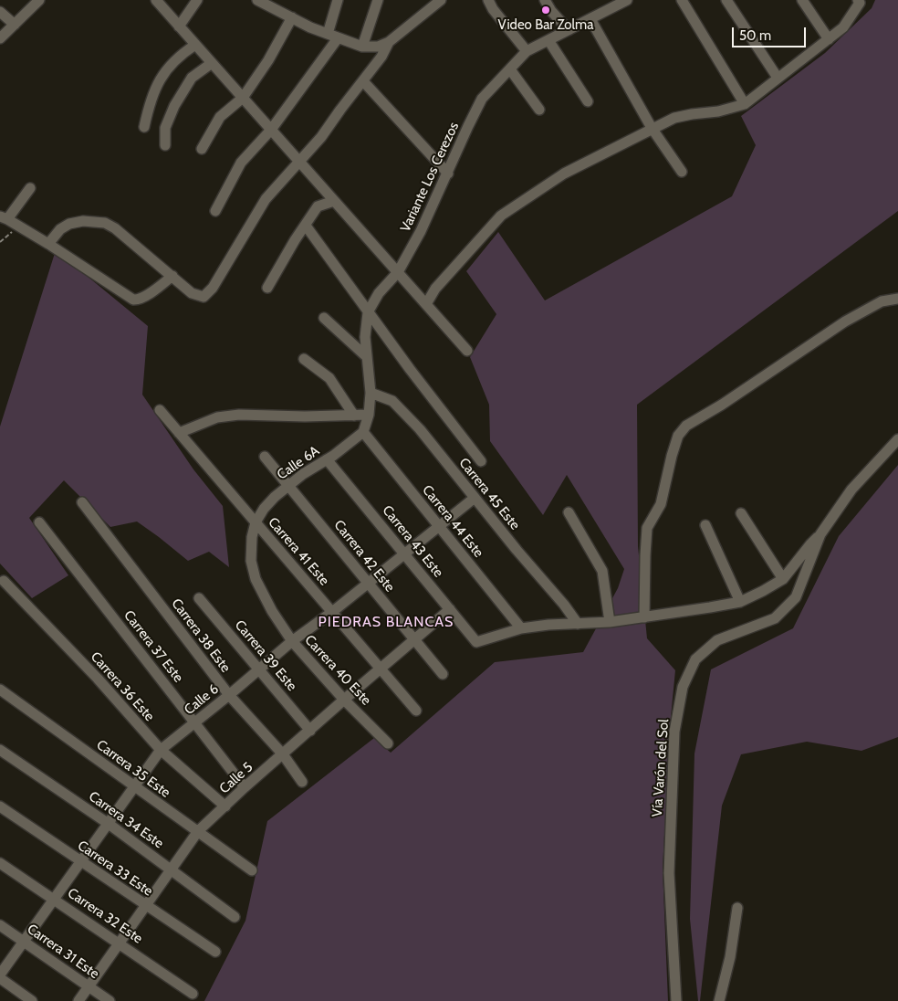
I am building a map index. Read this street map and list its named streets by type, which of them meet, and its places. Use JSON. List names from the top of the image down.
{
  "streets": {
    "street": [
      "Variante Los Cerezos",
      "Calle 6A",
      "Carrera 45 Este",
      "Carrera 44 Este",
      "Carrera 43 Este",
      "Carrera 41 Este",
      "Carrera 42 Este",
      "Carrera 38 Este",
      "Carrera 37 Este",
      "Carrera 39 Este",
      "Carrera 40 Este",
      "Carrera 36 Este",
      "Calle 6",
      "Vía Varón del Sol",
      "Carrera 35 Este",
      "Calle 5",
      "Carrera 34 Este",
      "Carrera 33 Este",
      "Carrera 32 Este",
      "Carrera 31 Este"
    ]
  },
  "crossings": [
    ["Variante Los Cerezos", "Calle 6A"],
    ["Variante Los Cerezos", "Carrera 45 Este"],
    ["Variante Los Cerezos", "Carrera 44 Este"],
    ["Calle 6A", "Carrera 44 Este"],
    ["Calle 6A", "Carrera 43 Este"],
    ["Calle 6A", "Carrera 41 Este"],
    ["Calle 6A", "Carrera 42 Este"],
    ["Calle 6A", "Carrera 40 Este"],
    ["Carrera 45 Este", "Calle 6"],
    ["Carrera 44 Este", "Carrera 43 Este"],
    ["Carrera 44 Este", "Calle 6"],
    ["Carrera 43 Este", "Calle 6"],
    ["Carrera 43 Este", "Calle 5"],
    ["Carrera 41 Este", "Carrera 40 Este"],
    ["Carrera 41 Este", "Calle 6"],
    ["Carrera 41 Este", "Calle 5"],
    ["Carrera 42 Este", "Calle 6"],
    ["Carrera 42 Este", "Calle 5"],
    ["Carrera 38 Este", "Calle 6"],
    ["Carrera 38 Este", "Calle 5"],
    ["Carrera 37 Este", "Calle 6"],
    ["Carrera 37 Este", "Calle 5"],
    ["Carrera 39 Este", "Calle 6"],
    ["Carrera 39 Este", "Calle 5"],
    ["Carrera 40 Este", "Calle 6"],
    ["Carrera 40 Este", "Calle 5"],
    ["Carrera 36 Este", "Calle 6"],
    ["Carrera 36 Este", "Calle 5"],
    ["Calle 6", "Carrera 35 Este"],
    ["Calle 6", "Carrera 34 Este"],
    ["Calle 6", "Carrera 33 Este"],
    ["Calle 6", "Carrera 32 Este"],
    ["Calle 6", "Carrera 31 Este"],
    ["Carrera 35 Este", "Calle 5"],
    ["Calle 5", "Carrera 34 Este"],
    ["Calle 5", "Carrera 33 Este"],
    ["Calle 5", "Carrera 32 Este"],
    ["Calle 5", "Carrera 31 Este"]
  ],
  "districts": ["PIEDRAS BLANCAS"],
  "places": ["Video Bar Zolma"],
  "scale_bar": "50 m"
}
